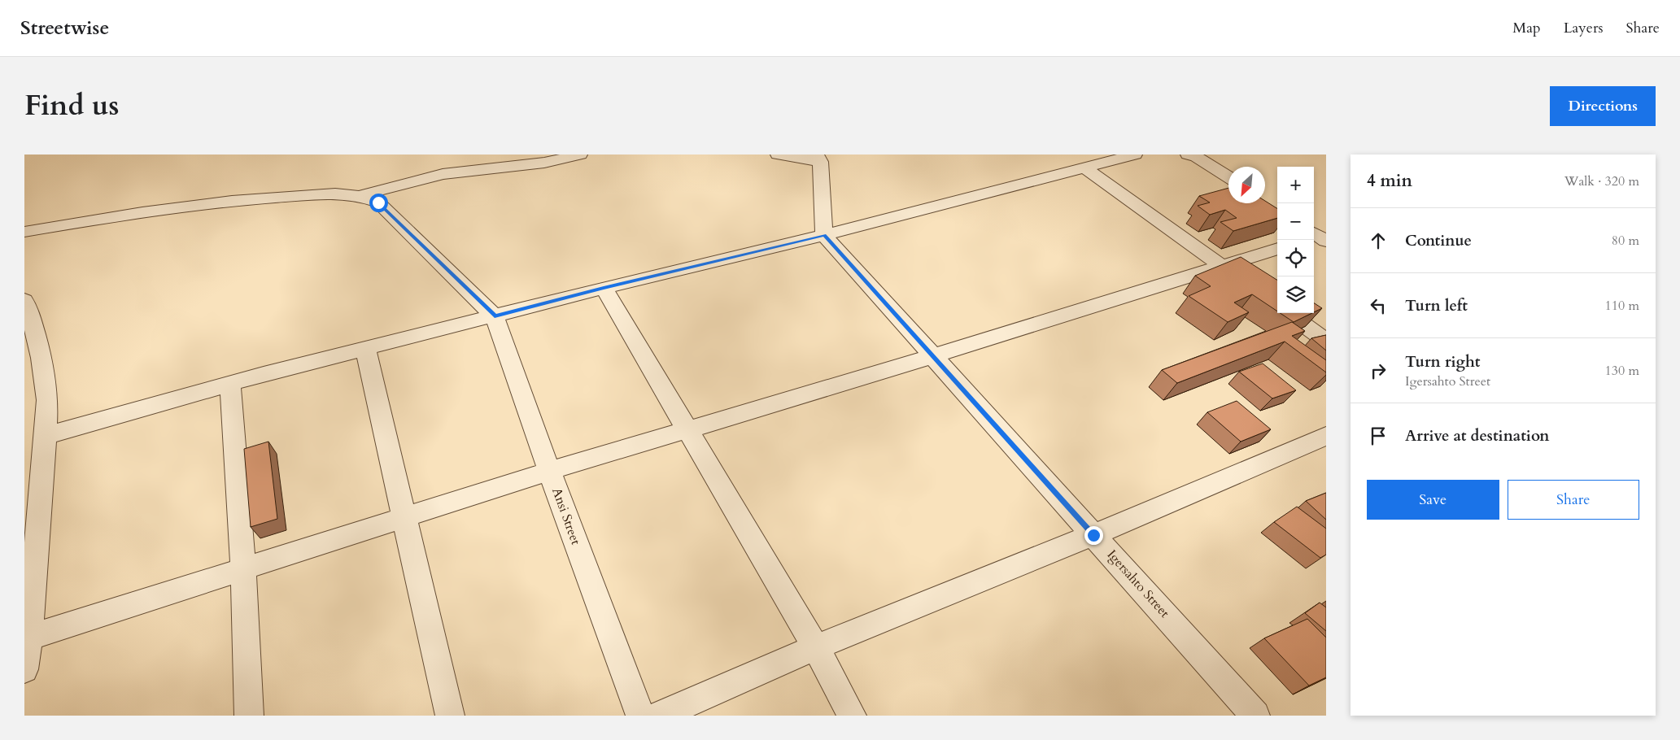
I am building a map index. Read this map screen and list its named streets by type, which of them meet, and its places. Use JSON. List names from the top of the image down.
{
  "streets": {
    "street": ["Ansi Street", "Igersahto Street"]
  },
  "north": "bottom left",
  "page": {
    "header": "Streetwise",
    "nav": ["Map", "Layers", "Share"],
    "title": "Find us",
    "buttons": [
      "Directions",
      ["Save", "Share"]
    ],
    "heading": ["4 min", "Walk · 320 m"],
    "map_buttons": ["+", "−"],
    "list": [
      ["Continue", "80 m"],
      ["Turn left", "110 m"],
      ["Turn right", "Igersahto Street", "130 m"],
      "Arrive at destination"
    ]
  }
}
